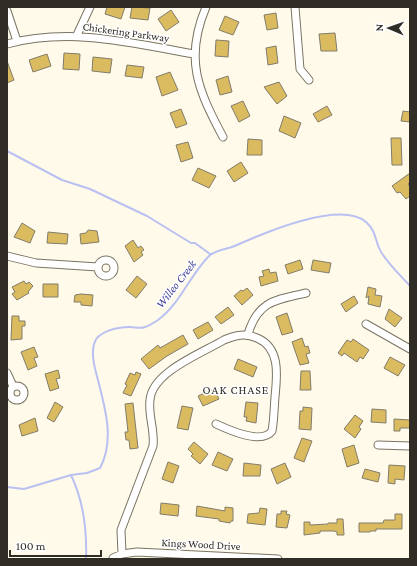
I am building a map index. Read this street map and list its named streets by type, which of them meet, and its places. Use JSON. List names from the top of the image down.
{
  "streets": {
    "street": ["Chickering Parkway", "Kings Wood Drive"]
  },
  "districts": ["OAK CHASE"],
  "water": ["Willeo Creek"],
  "scale_bar": "100 m",
  "north": "left"
}
